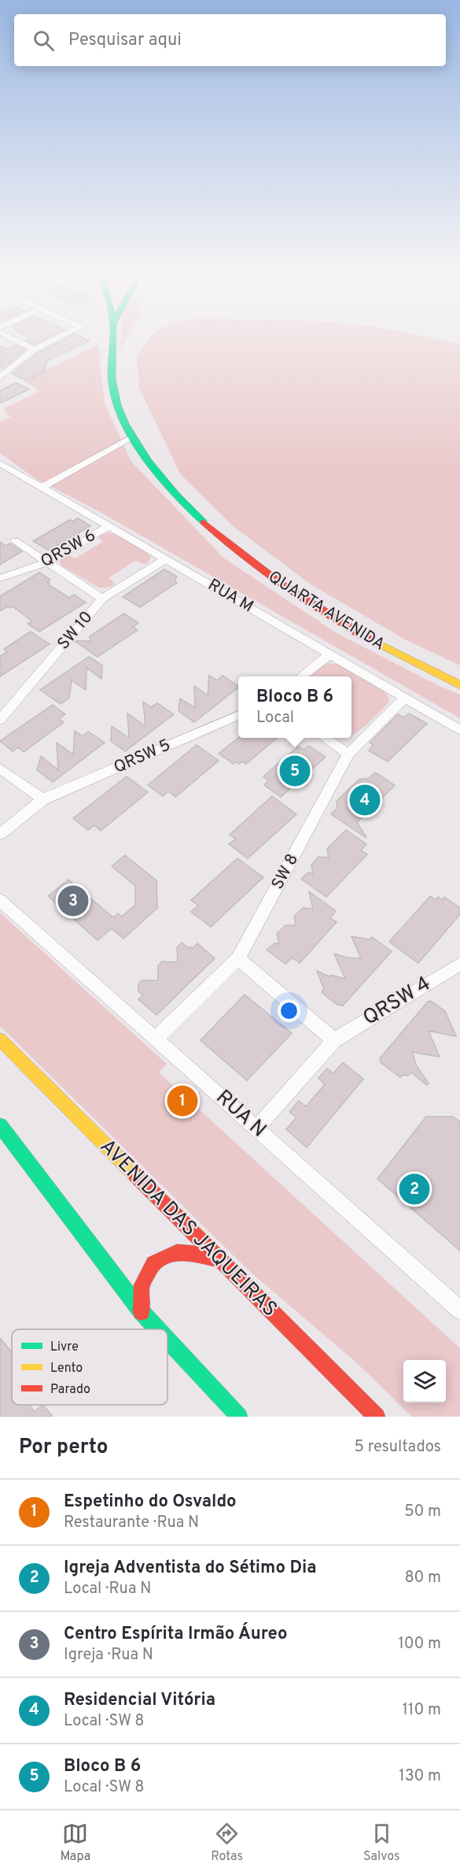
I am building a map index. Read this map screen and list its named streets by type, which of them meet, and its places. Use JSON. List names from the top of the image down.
{
  "streets": {
    "main road": ["QUARTA AVENIDA", "AVENIDA DAS JAQUEIRAS"],
    "street": [
      "QRSW 6",
      "RUA M",
      "SW 10",
      "QRSW 5",
      "SW 8",
      "QRSW 4",
      "RUA N"
    ]
  },
  "crossings": [
    ["QRSW 6", "RUA M"],
    ["RUA M", "SW 10"],
    ["RUA M", "SW 8"],
    ["SW 8", "RUA N"],
    ["QRSW 4", "RUA N"]
  ],
  "legend": ["Livre", "Lento", "Parado"],
  "page": {
    "search": "Pesquisar aqui",
    "popup": ["Bloco B 6", "Local"],
    "pins": [
      "5",
      "4",
      "3",
      "1",
      "2"
    ],
    "heading": ["Por perto", "5 resultados"],
    "list": [
      {
        "mark": "1",
        "name": "Espetinho do Osvaldo",
        "note": "Restaurante · Rua N",
        "value": "50 m"
      },
      {
        "mark": "2",
        "name": "Igreja Adventista do Sétimo Dia",
        "note": "Local · Rua N",
        "value": "80 m"
      },
      {
        "mark": "3",
        "name": "Centro Espírita Irmão Áureo",
        "note": "Igreja · Rua N",
        "value": "100 m"
      },
      {
        "mark": "4",
        "name": "Residencial Vitória",
        "note": "Local · SW 8",
        "value": "110 m"
      },
      {
        "mark": "5",
        "name": "Bloco B 6",
        "note": "Local · SW 8",
        "value": "130 m"
      }
    ],
    "nav": ["Mapa", "Rotas", "Salvos"]
  }
}
